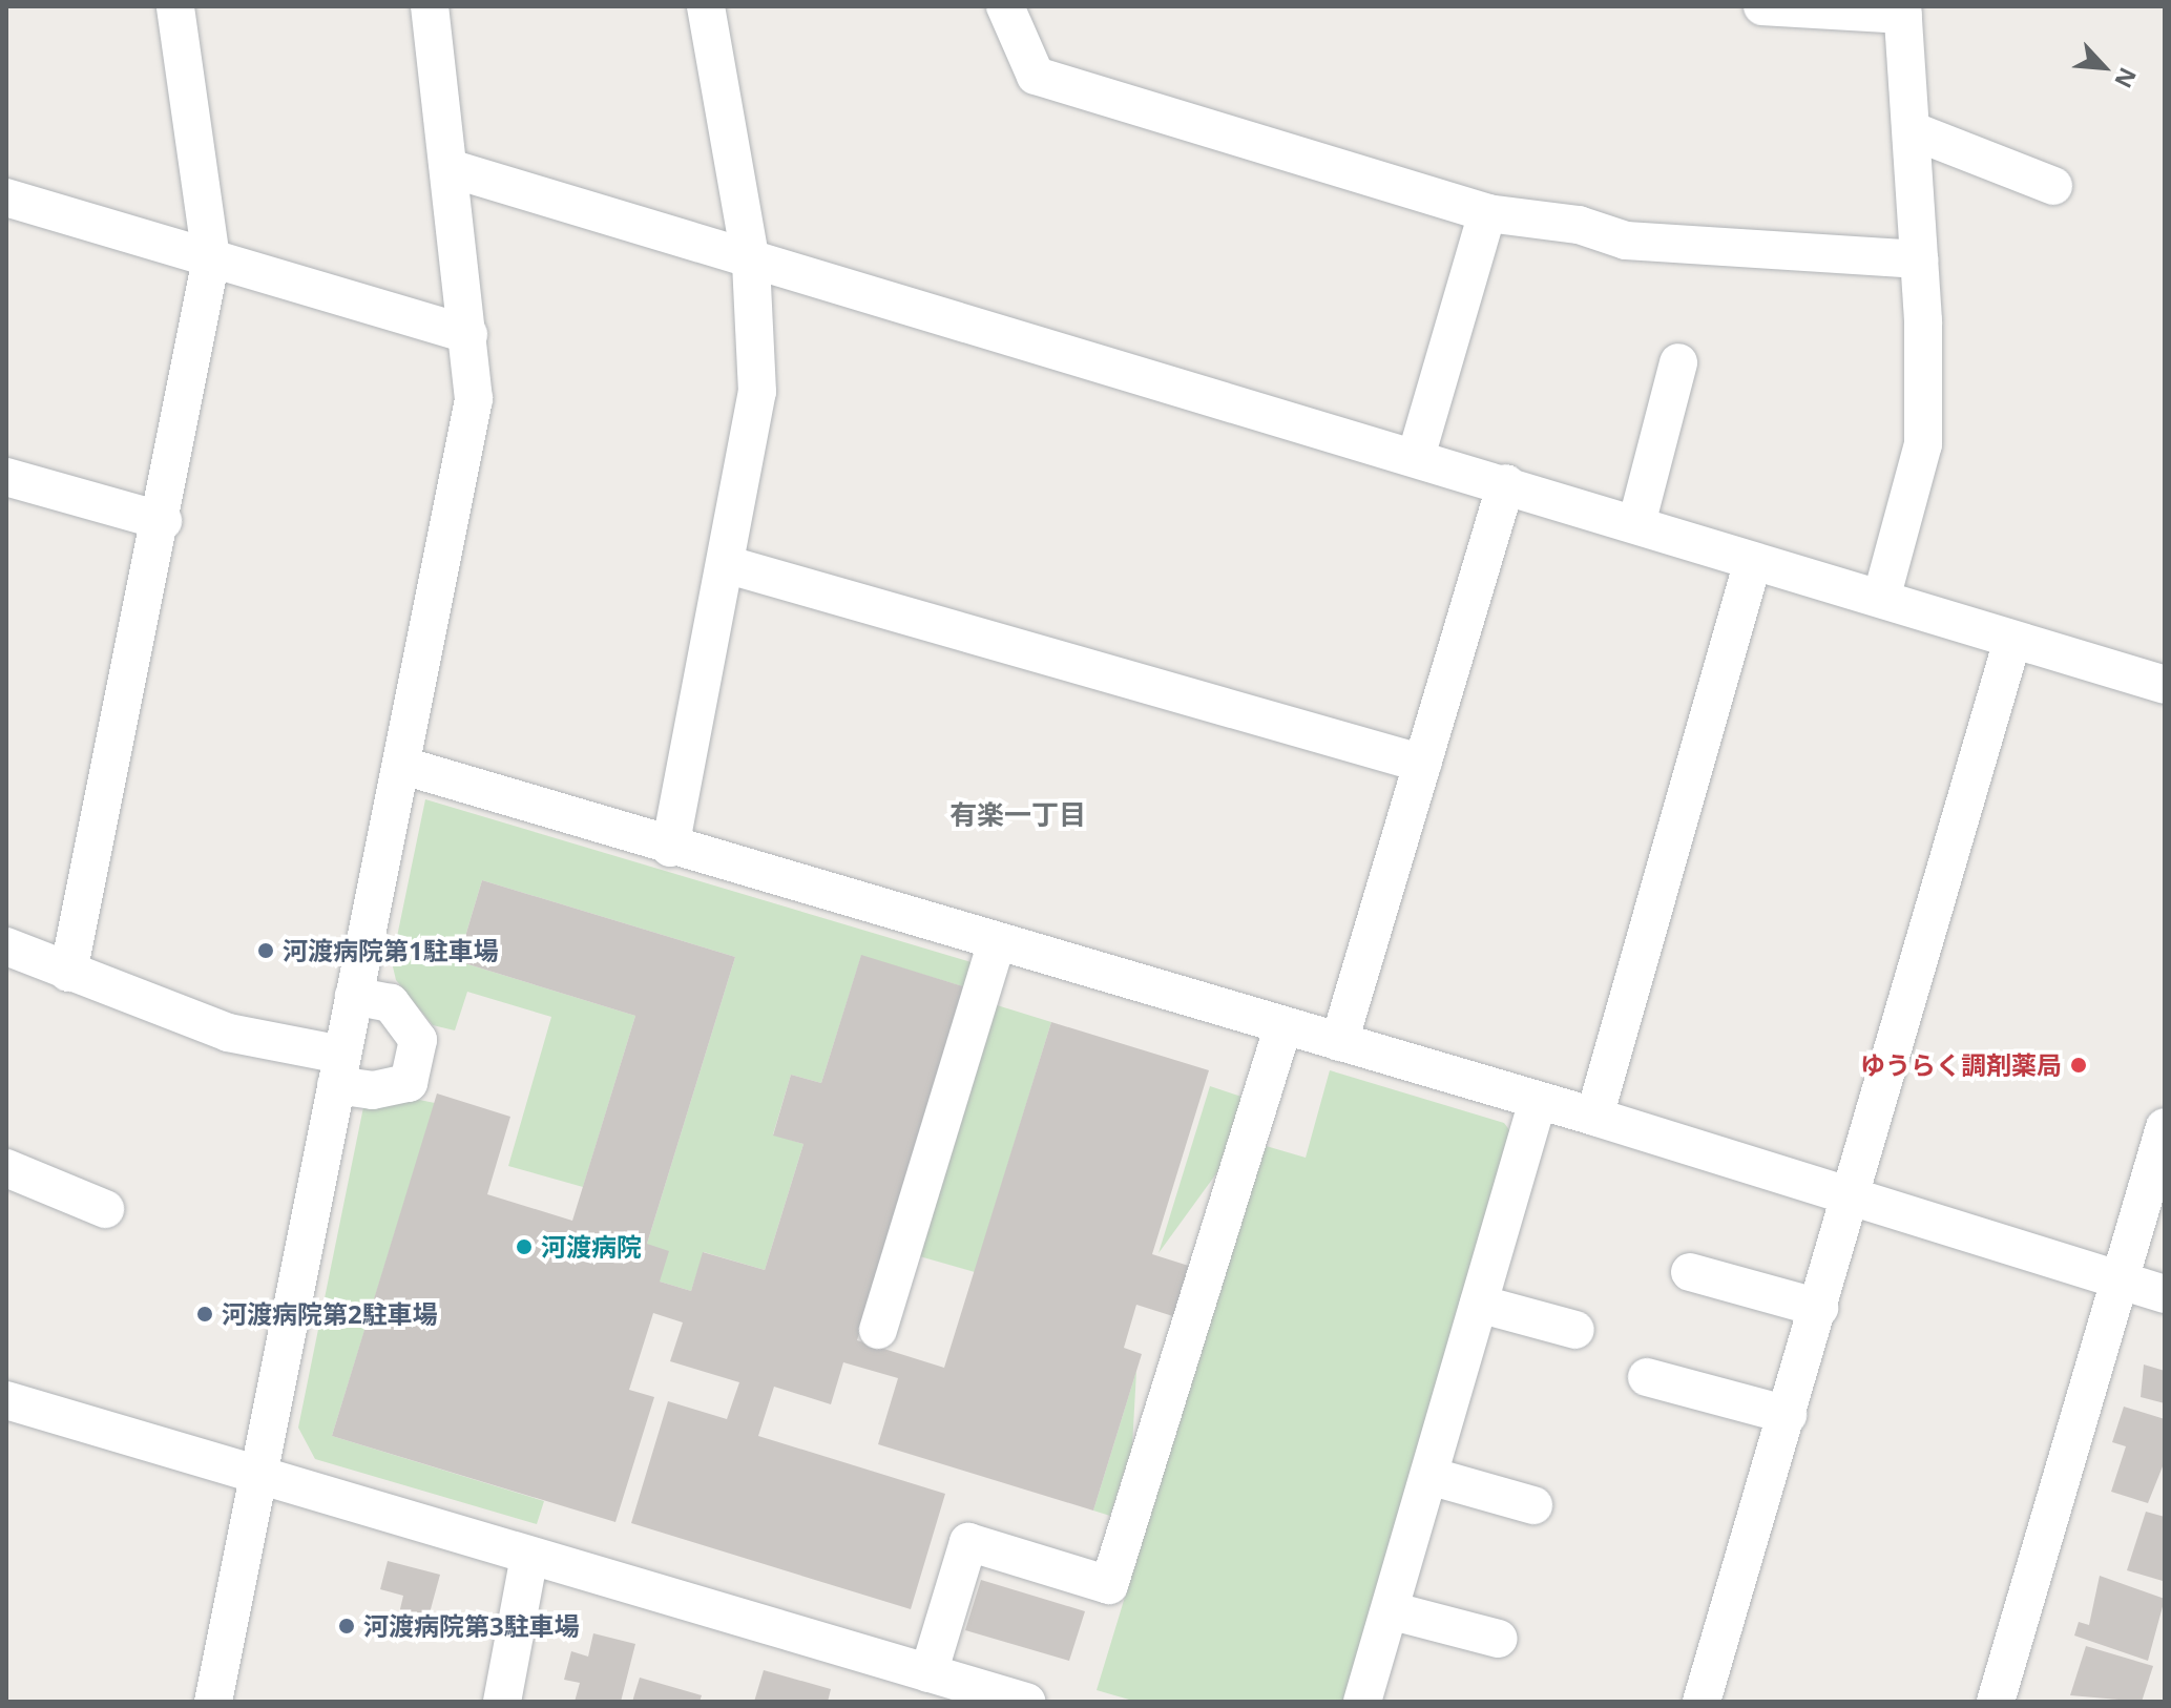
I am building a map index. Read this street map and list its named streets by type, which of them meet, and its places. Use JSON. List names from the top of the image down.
{
  "districts": ["有楽一丁目"],
  "places": [
    "河渡病院第1駐車場",
    "ゆうらく調剤薬局",
    "河渡病院",
    "河渡病院第2駐車場",
    "河渡病院第3駐車場"
  ],
  "north": "bottom right"
}
